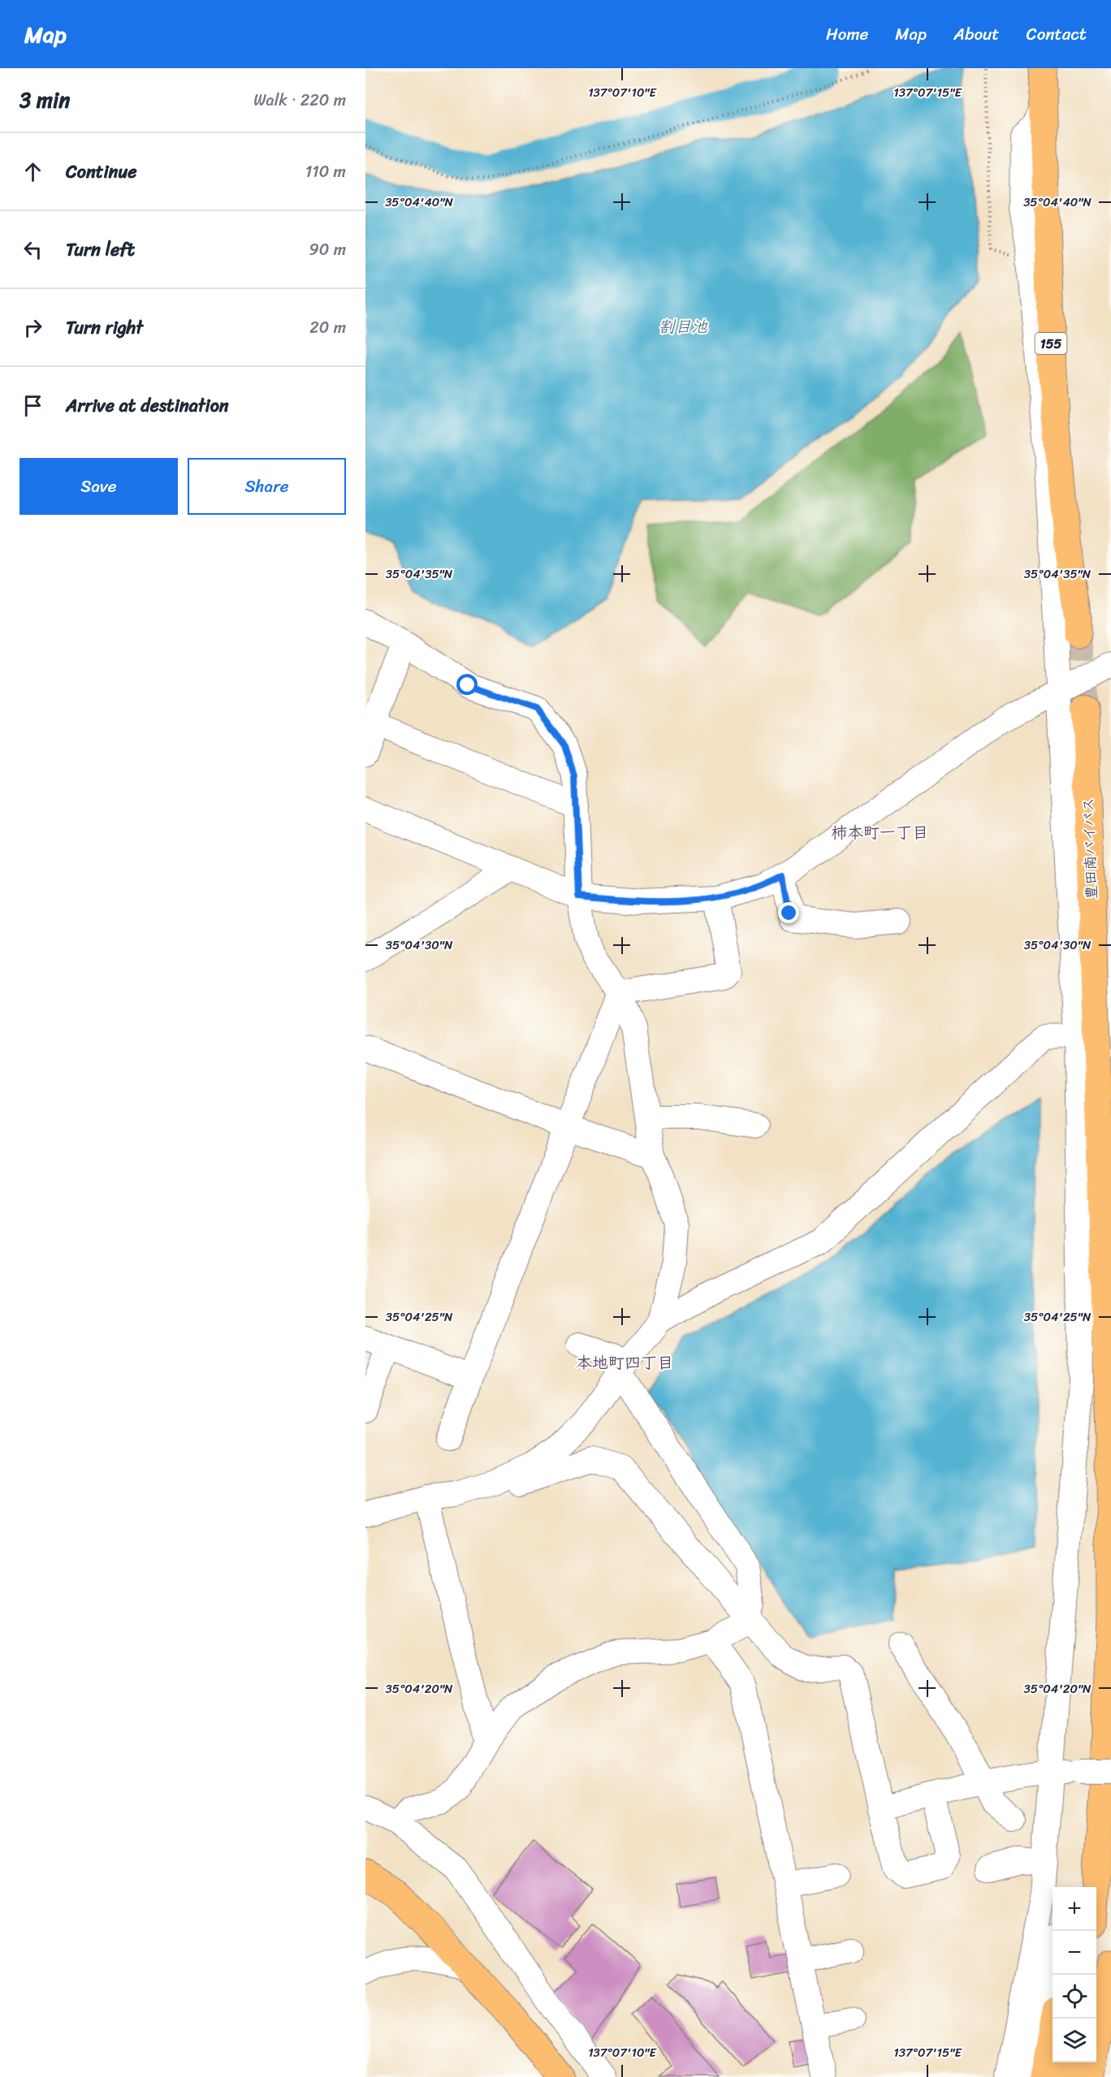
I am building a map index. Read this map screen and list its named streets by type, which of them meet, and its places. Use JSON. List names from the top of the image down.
{
  "streets": {
    "highway": ["155", "豊田南バイパス"]
  },
  "districts": ["柿本町一丁目", "本地町四丁目"],
  "water": ["割目池"],
  "page": {
    "header": "Map",
    "nav": [
      "Home",
      "Map",
      "About",
      "Contact"
    ],
    "heading": ["3 min", "Walk · 220 m"],
    "list": [
      ["Continue", "110 m"],
      ["Turn left", "90 m"],
      ["Turn right", "20 m"],
      "Arrive at destination"
    ],
    "buttons": ["Save", "Share"],
    "map_buttons": ["+", "−"]
  },
  "coordinates": [
    "137°07'10\"E",
    "137°07'15\"E",
    "35°04'40\"N",
    "35°04'35\"N",
    "35°04'30\"N",
    "35°04'25\"N",
    "35°04'20\"N"
  ]
}
